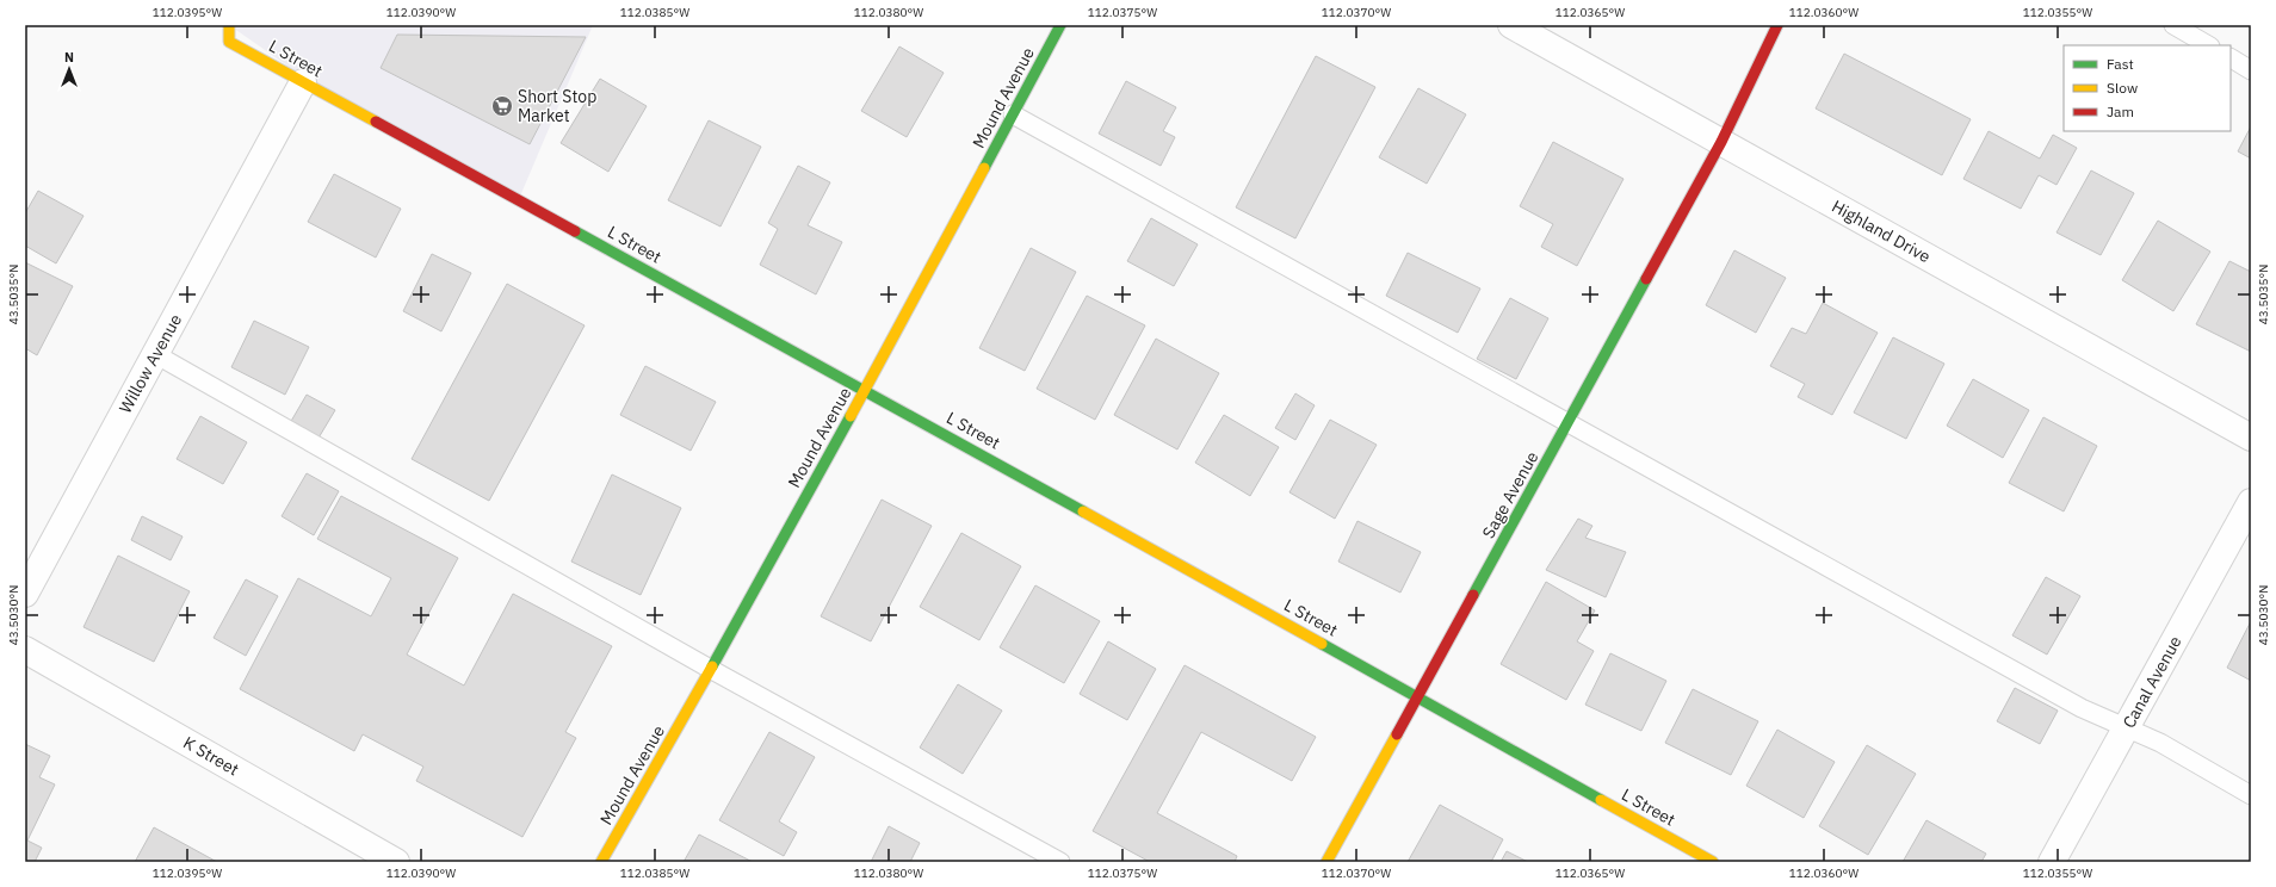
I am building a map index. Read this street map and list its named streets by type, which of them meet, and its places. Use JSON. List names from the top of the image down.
{
  "streets": {
    "street": [
      "L Street",
      "Mound Avenue",
      "Highland Drive",
      "Willow Avenue",
      "Sage Avenue",
      "Canal Avenue",
      "K Street"
    ]
  },
  "crossings": [
    ["L Street", "Mound Avenue"],
    ["L Street", "Willow Avenue"],
    ["L Street", "Sage Avenue"],
    ["Highland Drive", "Sage Avenue"]
  ],
  "places": {
    "supermarket": ["Short Stop Market"]
  },
  "legend": ["Fast", "Slow", "Jam"],
  "north": "top",
  "coordinates": [
    "112.0395°W",
    "112.0390°W",
    "112.0385°W",
    "112.0380°W",
    "112.0375°W",
    "112.0370°W",
    "112.0365°W",
    "112.0360°W",
    "112.0355°W",
    "43.5035°N",
    "43.5030°N"
  ]
}
